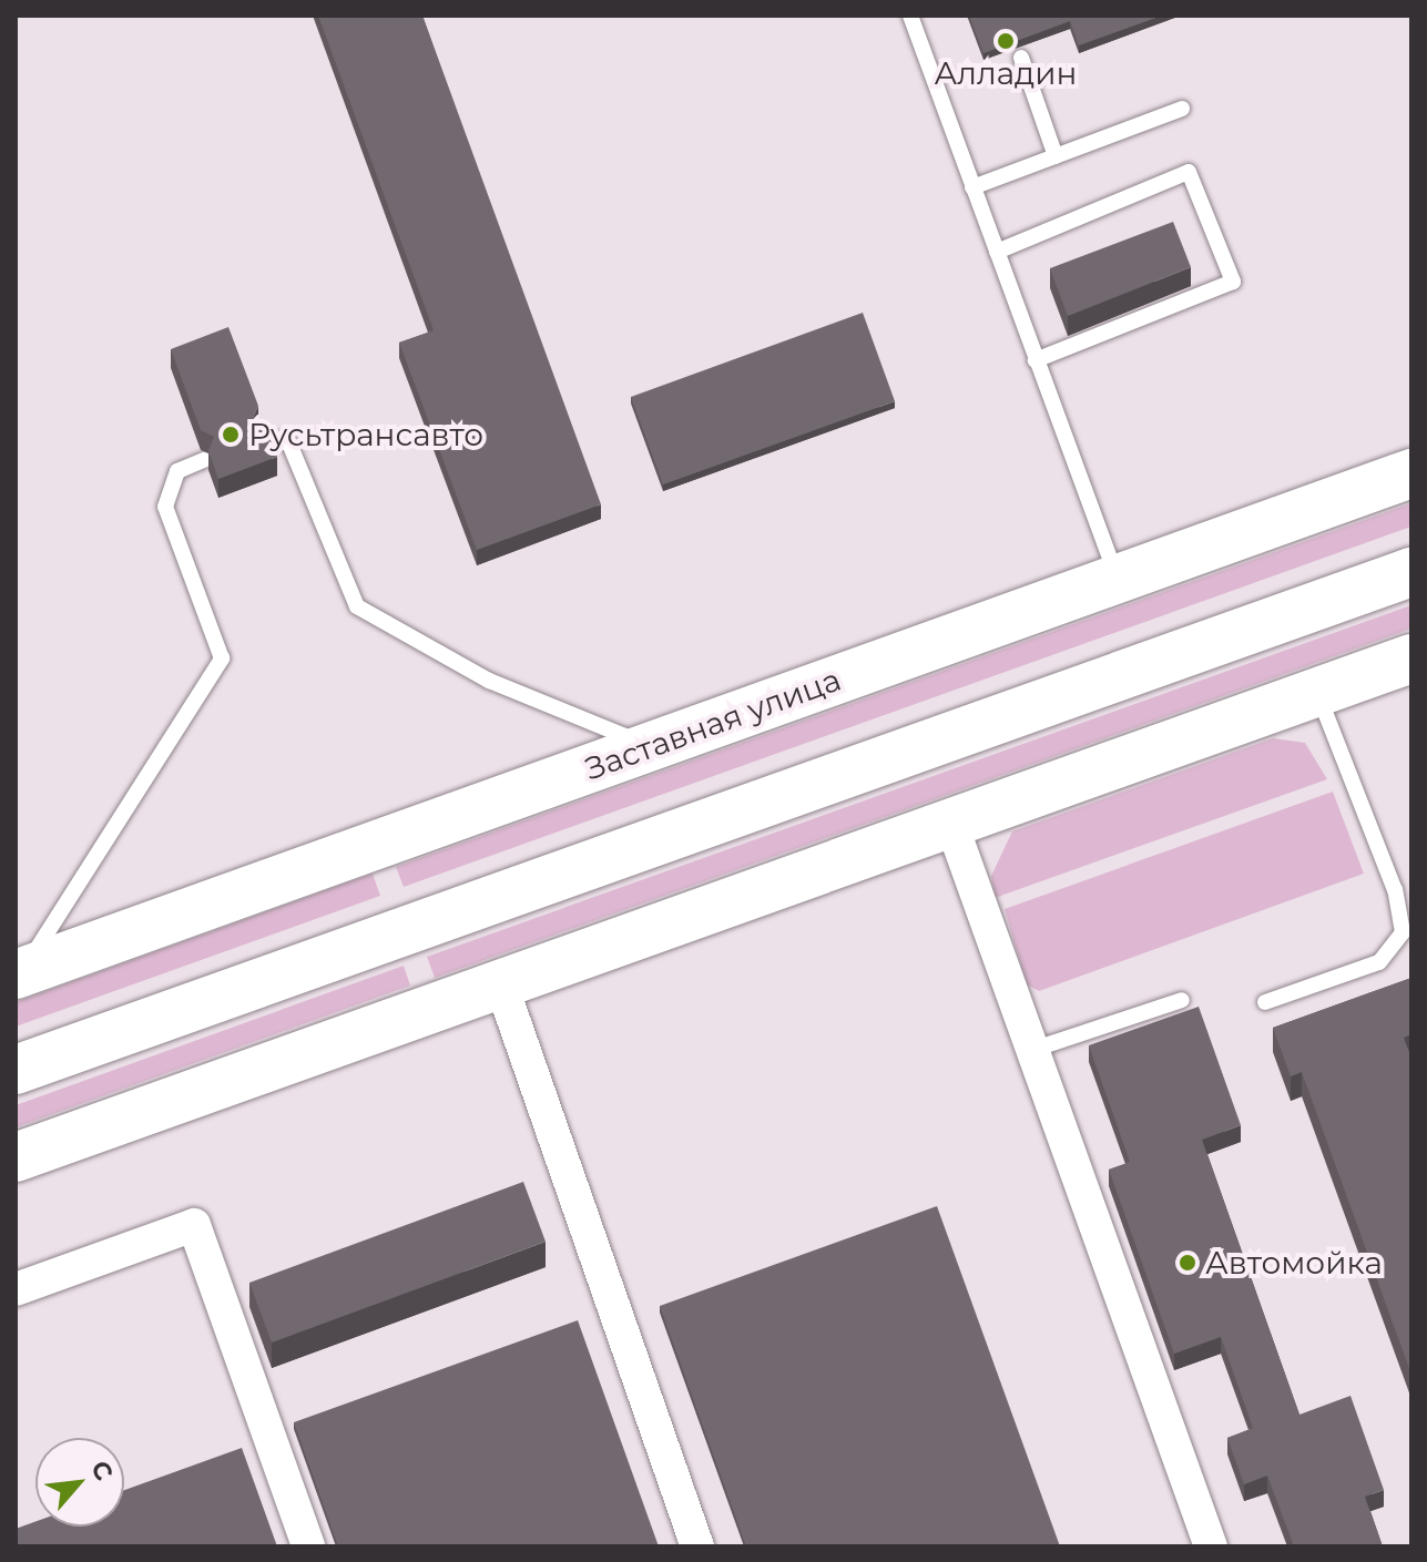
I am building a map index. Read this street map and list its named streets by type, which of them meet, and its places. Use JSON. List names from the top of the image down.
{
  "streets": {
    "main road": ["Заставная улица"]
  },
  "places": ["Алладин", "Русьтрансавто", "Автомойка"],
  "north": "top right"
}
